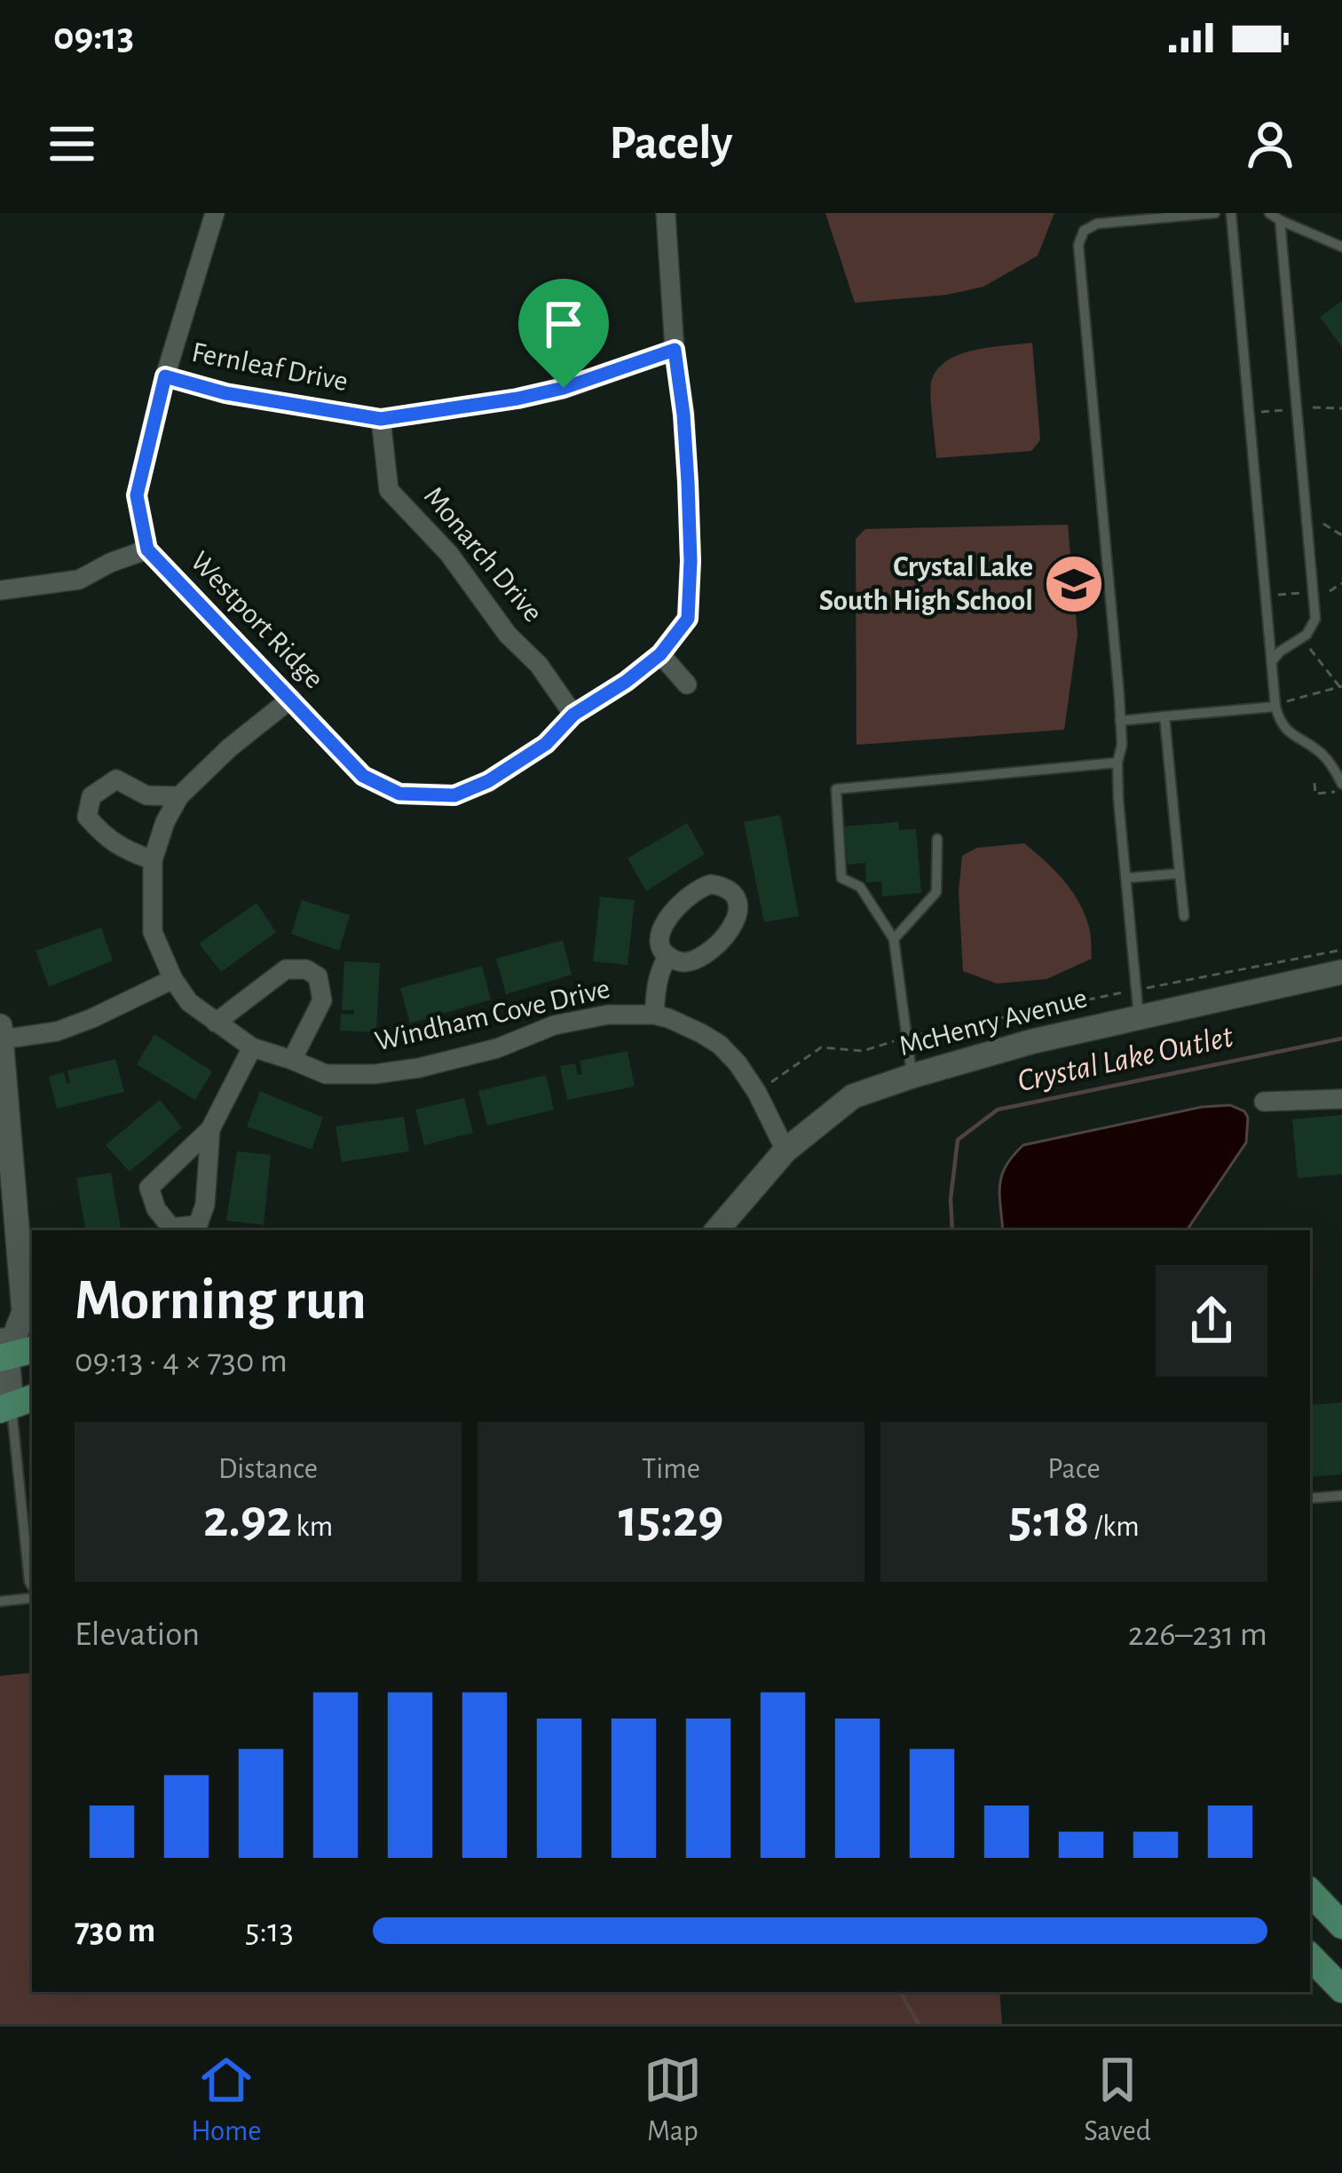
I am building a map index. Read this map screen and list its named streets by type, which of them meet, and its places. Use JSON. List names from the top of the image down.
{
  "streets": {
    "street": [
      "Fernleaf Drive",
      "Monarch Drive",
      "Westport Ridge",
      "Windham Cove Drive",
      "McHenry Avenue"
    ]
  },
  "crossings": [
    ["Fernleaf Drive", "Monarch Drive"],
    ["Fernleaf Drive", "Westport Ridge"],
    ["Monarch Drive", "Westport Ridge"],
    ["Westport Ridge", "Windham Cove Drive"],
    ["Windham Cove Drive", "McHenry Avenue"]
  ],
  "water": ["Crystal Lake Outlet"],
  "places": {
    "school or university": ["Crystal Lake South High School"]
  },
  "page": {
    "status": "09:13",
    "header": "Pacely",
    "heading": ["Morning run", "09:13 · 4 × 730 m"],
    "stats": [
      ["Distance", "2.92 km"],
      ["Time", "15:29"],
      ["Pace", "5:18 /km"]
    ],
    "chart": ["Elevation", "226–231 m"],
    "list": [
      {
        "name": "730 m",
        "note": "5:13"
      }
    ],
    "tabs": ["Home", "Map", "Saved"]
  }
}
